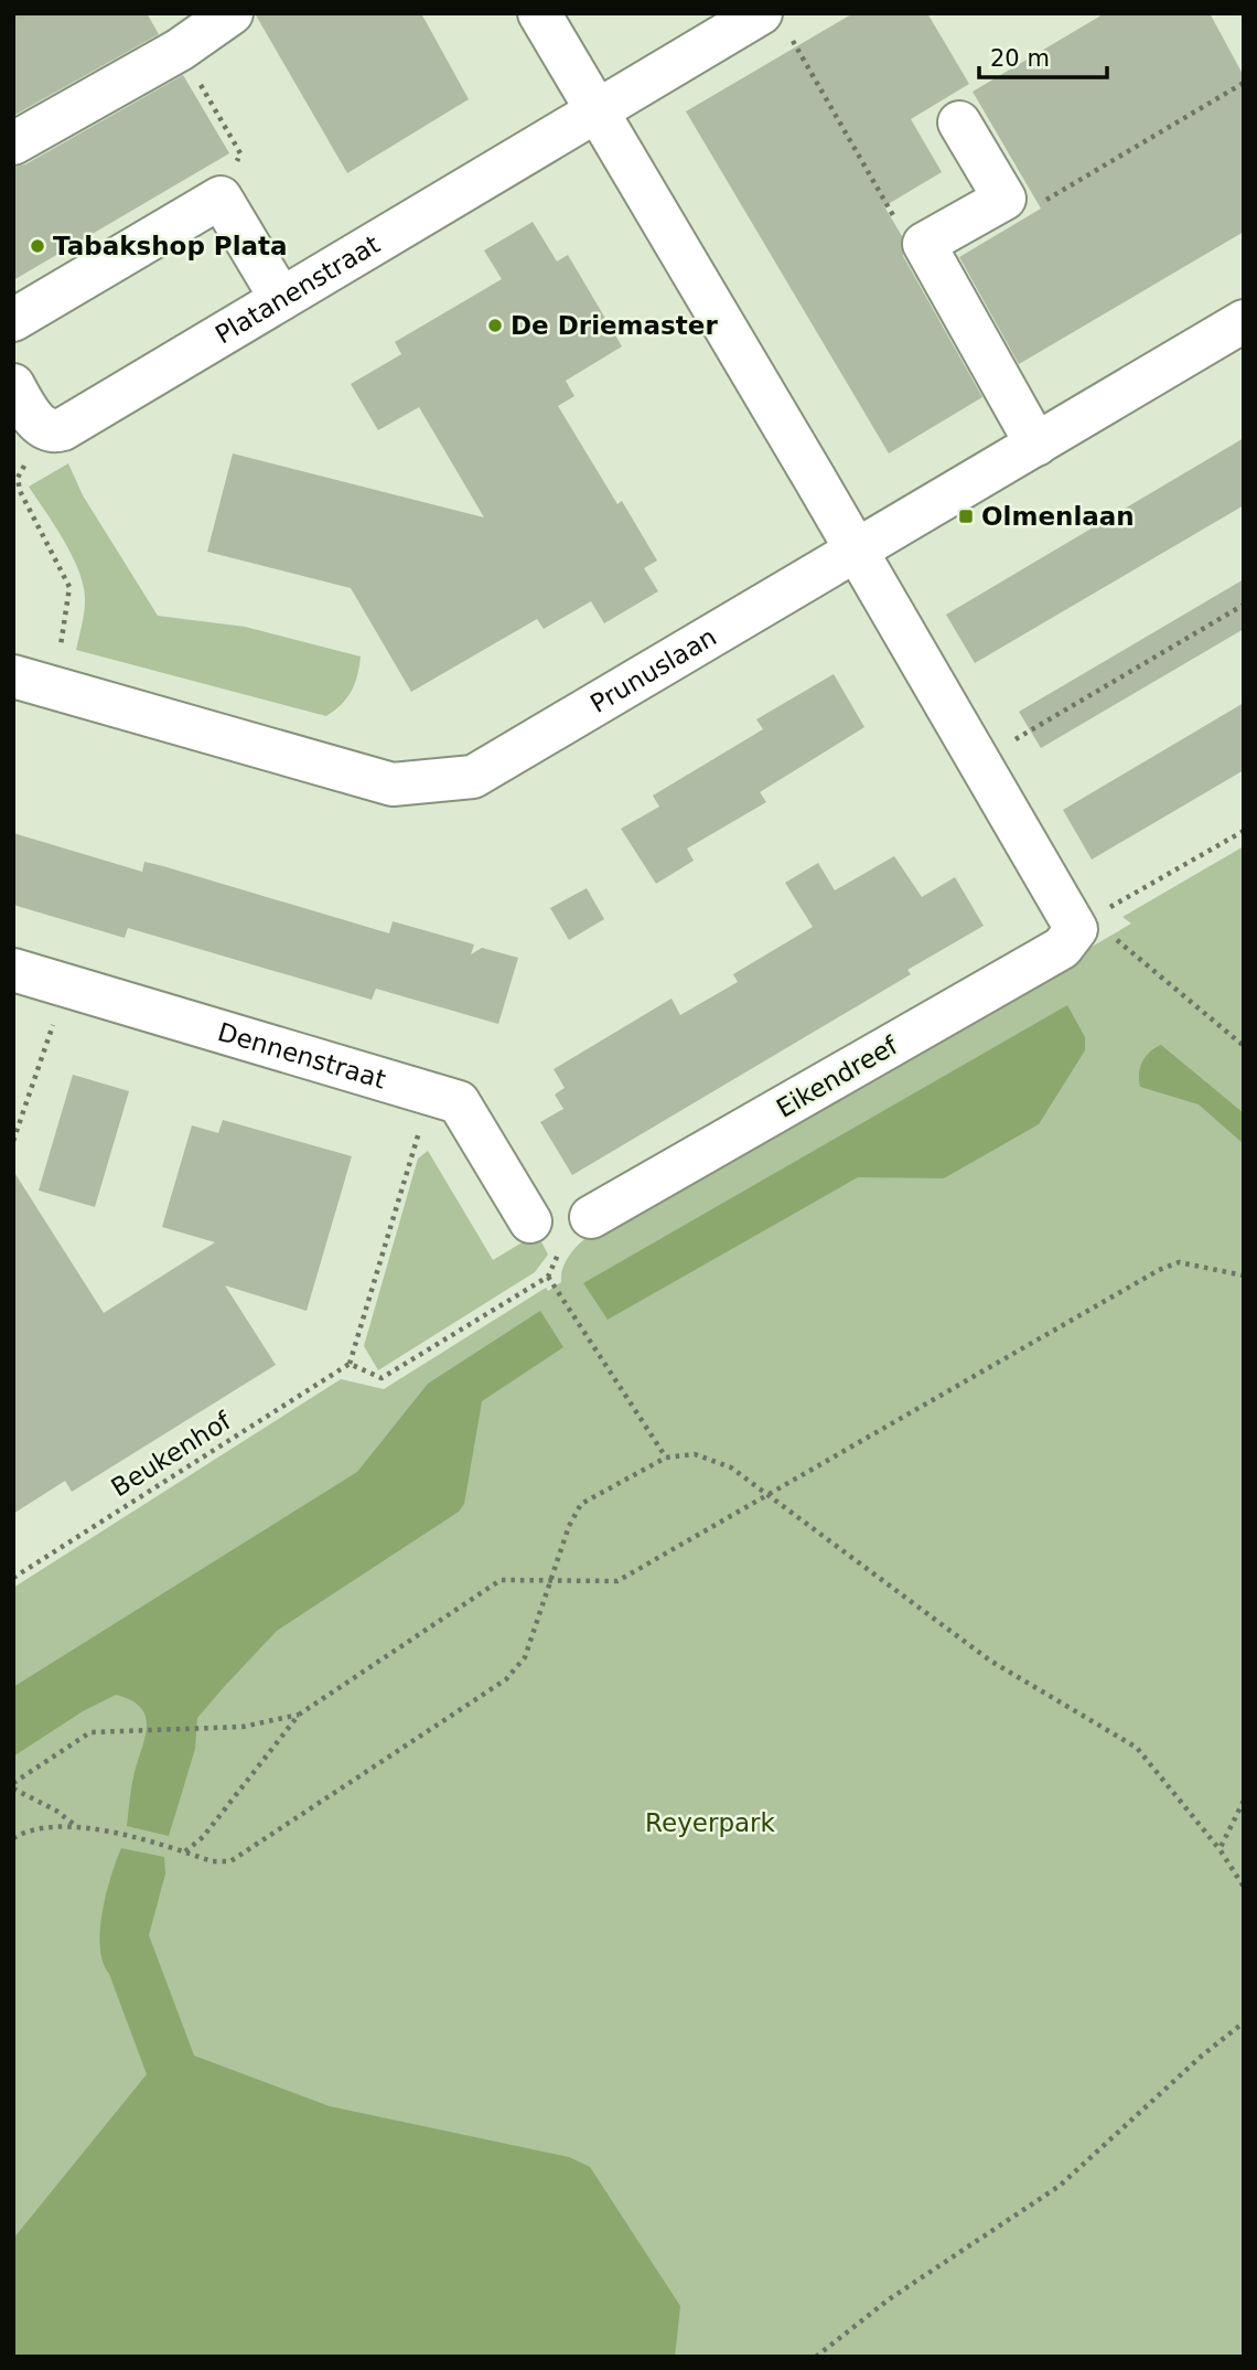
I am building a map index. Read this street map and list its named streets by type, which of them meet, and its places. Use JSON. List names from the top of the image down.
{
  "streets": {
    "street": [
      "Platanenstraat",
      "Prunuslaan",
      "Dennenstraat",
      "Eikendreef"
    ],
    "path": ["Beukenhof"]
  },
  "parks": ["Reyerpark"],
  "places": {
    "other": ["Tabakshop Plata", "De Driemaster"],
    "transit": ["Olmenlaan"]
  },
  "scale_bar": "20 m"
}
